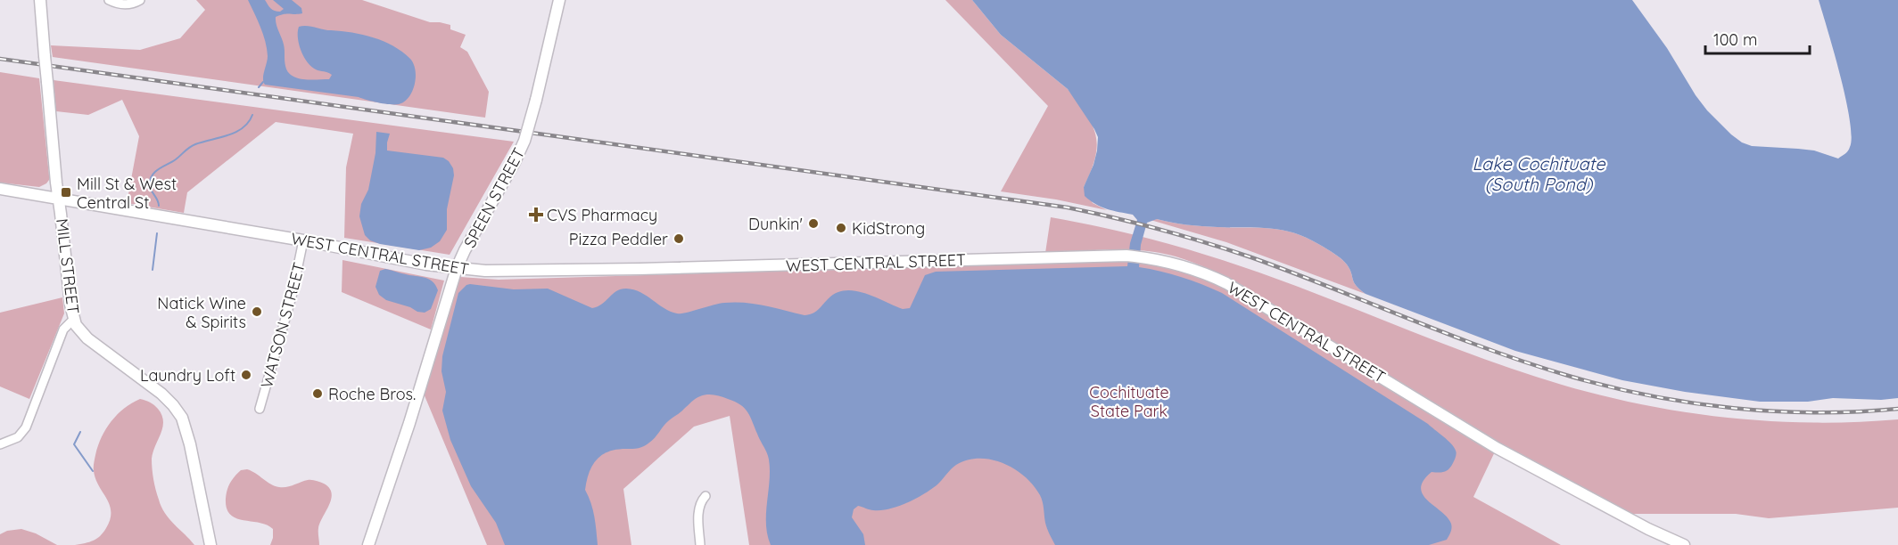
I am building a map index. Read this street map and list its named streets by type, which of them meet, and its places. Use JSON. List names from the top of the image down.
{
  "streets": {
    "main road": ["SPEEN STREET", "WEST CENTRAL STREET", "MILL STREET"],
    "street": ["WATSON STREET"]
  },
  "crossings": [
    ["SPEEN STREET", "WEST CENTRAL STREET"],
    ["WEST CENTRAL STREET", "MILL STREET"],
    ["WEST CENTRAL STREET", "WATSON STREET"]
  ],
  "water": ["Lake Cochituate (South Pond)"],
  "parks": ["Cochituate State Park"],
  "places": {
    "transit": ["Mill St & West Central St"],
    "health": ["CVS Pharmacy"],
    "other": [
      "Dunkin'",
      "KidStrong",
      "Pizza Peddler",
      "Natick Wine & Spirits",
      "Laundry Loft",
      "Roche Bros."
    ]
  },
  "scale_bar": "100 m"
}
